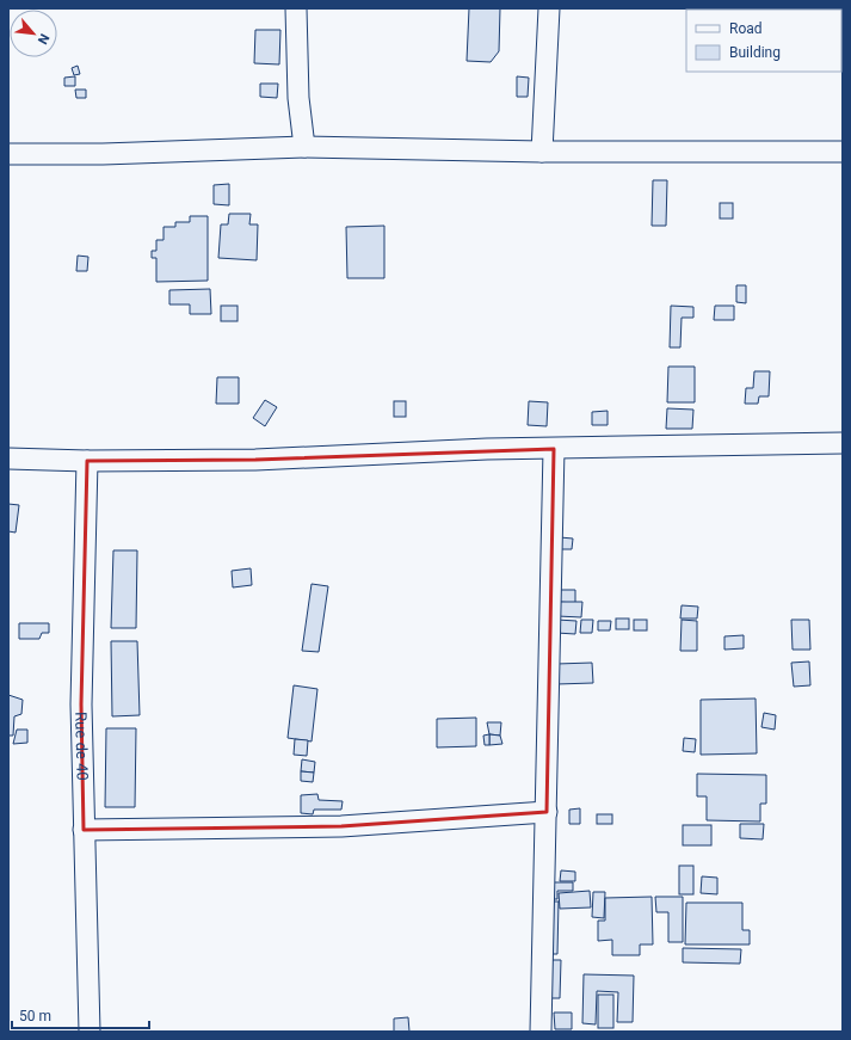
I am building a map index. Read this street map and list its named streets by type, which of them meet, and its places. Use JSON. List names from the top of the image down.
{
  "streets": {
    "street": ["Rue de 40"]
  },
  "legend": ["Road", "Building"],
  "scale_bar": "50 m",
  "north": "bottom right"
}
